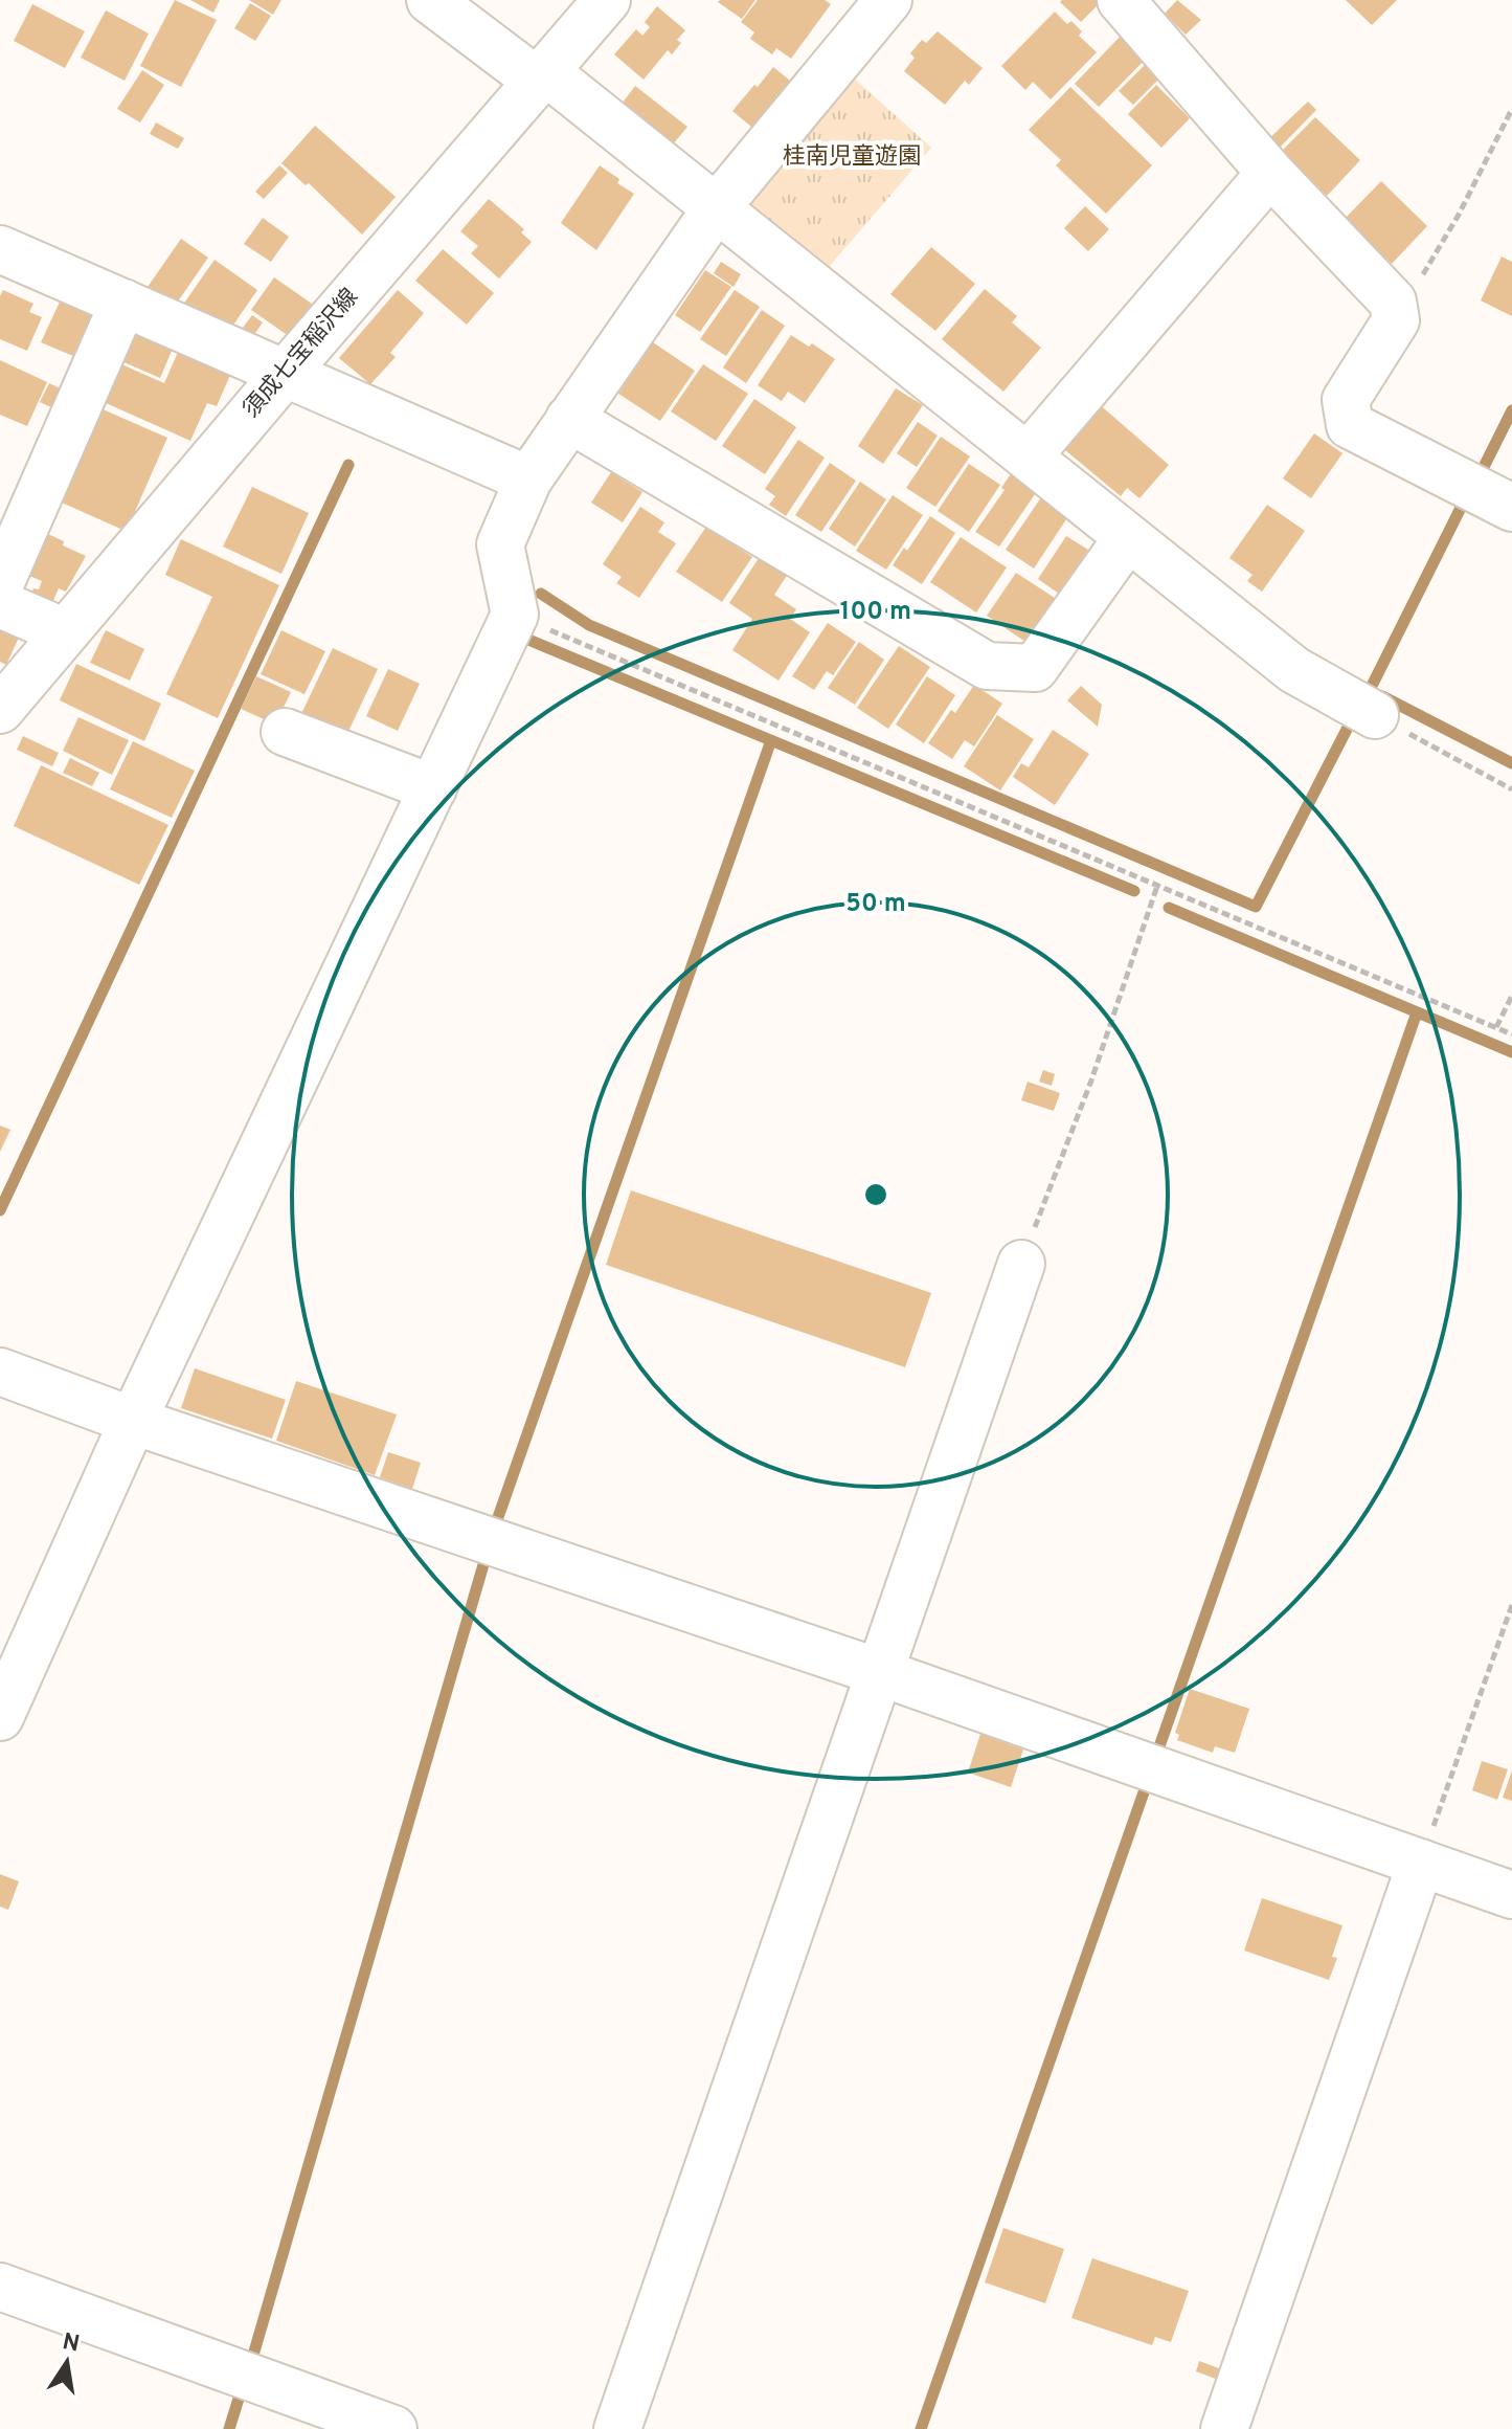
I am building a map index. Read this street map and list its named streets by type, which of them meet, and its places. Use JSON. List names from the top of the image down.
{
  "streets": {
    "street": ["須成七宝稲沢線"]
  },
  "parks": ["桂南児童遊園"],
  "north": "top",
  "rings": ["100 m", "50 m"]
}
